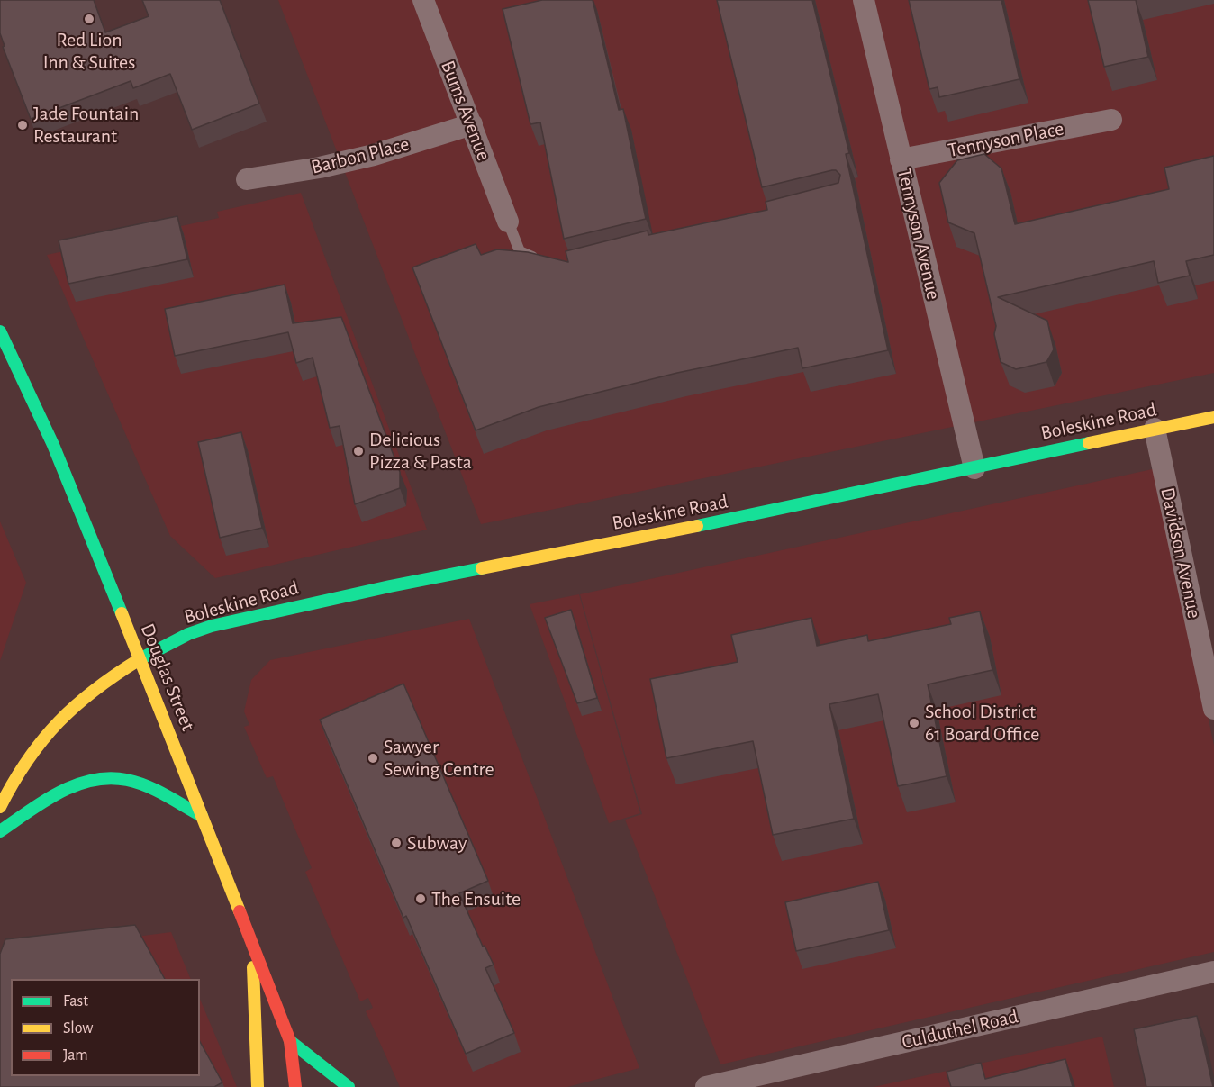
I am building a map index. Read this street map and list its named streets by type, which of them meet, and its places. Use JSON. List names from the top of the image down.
{
  "streets": {
    "main road": ["Boleskine Road", "Douglas Street"],
    "street": [
      "Burns Avenue",
      "Tennyson Place",
      "Barbon Place",
      "Tennyson Avenue",
      "Davidson Avenue",
      "Culduthel Road"
    ]
  },
  "crossings": [
    ["Burns Avenue", "Barbon Place"],
    ["Tennyson Place", "Tennyson Avenue"],
    ["Tennyson Avenue", "Boleskine Road"],
    ["Boleskine Road", "Davidson Avenue"],
    ["Boleskine Road", "Douglas Street"]
  ],
  "places": [
    "Red Lion Inn & Suites",
    "Jade Fountain Restaurant",
    "Delicious Pizza & Pasta",
    "School District 61 Board Office",
    "Sawyer Sewing Centre",
    "Subway",
    "The Ensuite"
  ],
  "legend": ["Fast", "Slow", "Jam"]
}
